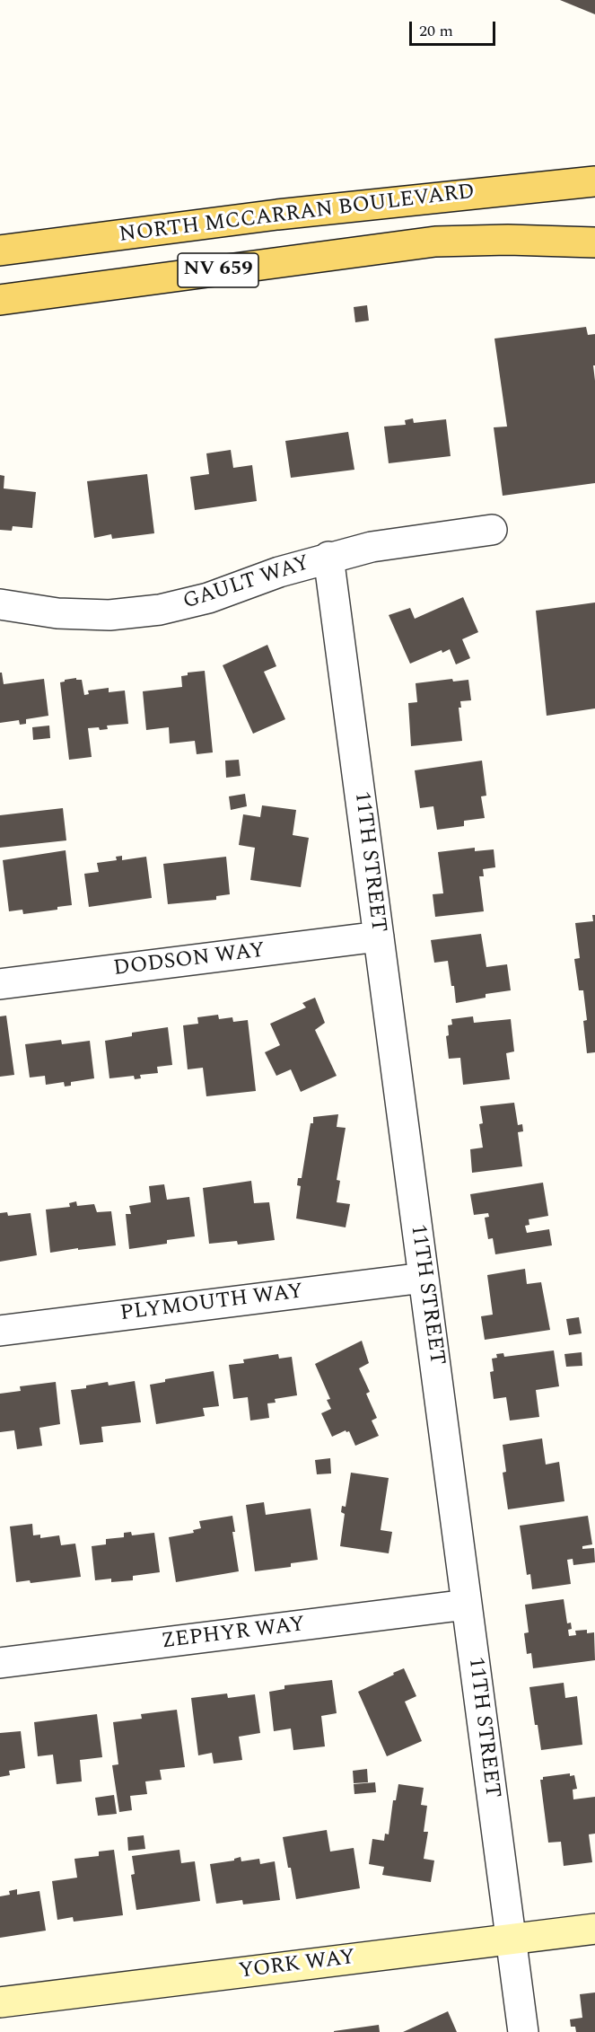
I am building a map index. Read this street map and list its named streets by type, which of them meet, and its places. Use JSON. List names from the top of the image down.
{
  "streets": {
    "main road": ["NORTH MCCARRAN BOULEVARD", "NV 659"],
    "street": [
      "GAULT WAY",
      "11TH STREET",
      "DODSON WAY",
      "PLYMOUTH WAY",
      "ZEPHYR WAY",
      "YORK WAY"
    ]
  },
  "crossings": [
    ["GAULT WAY", "11TH STREET"],
    ["11TH STREET", "DODSON WAY"],
    ["11TH STREET", "PLYMOUTH WAY"],
    ["11TH STREET", "ZEPHYR WAY"],
    ["11TH STREET", "YORK WAY"]
  ],
  "scale_bar": "20 m"
}
